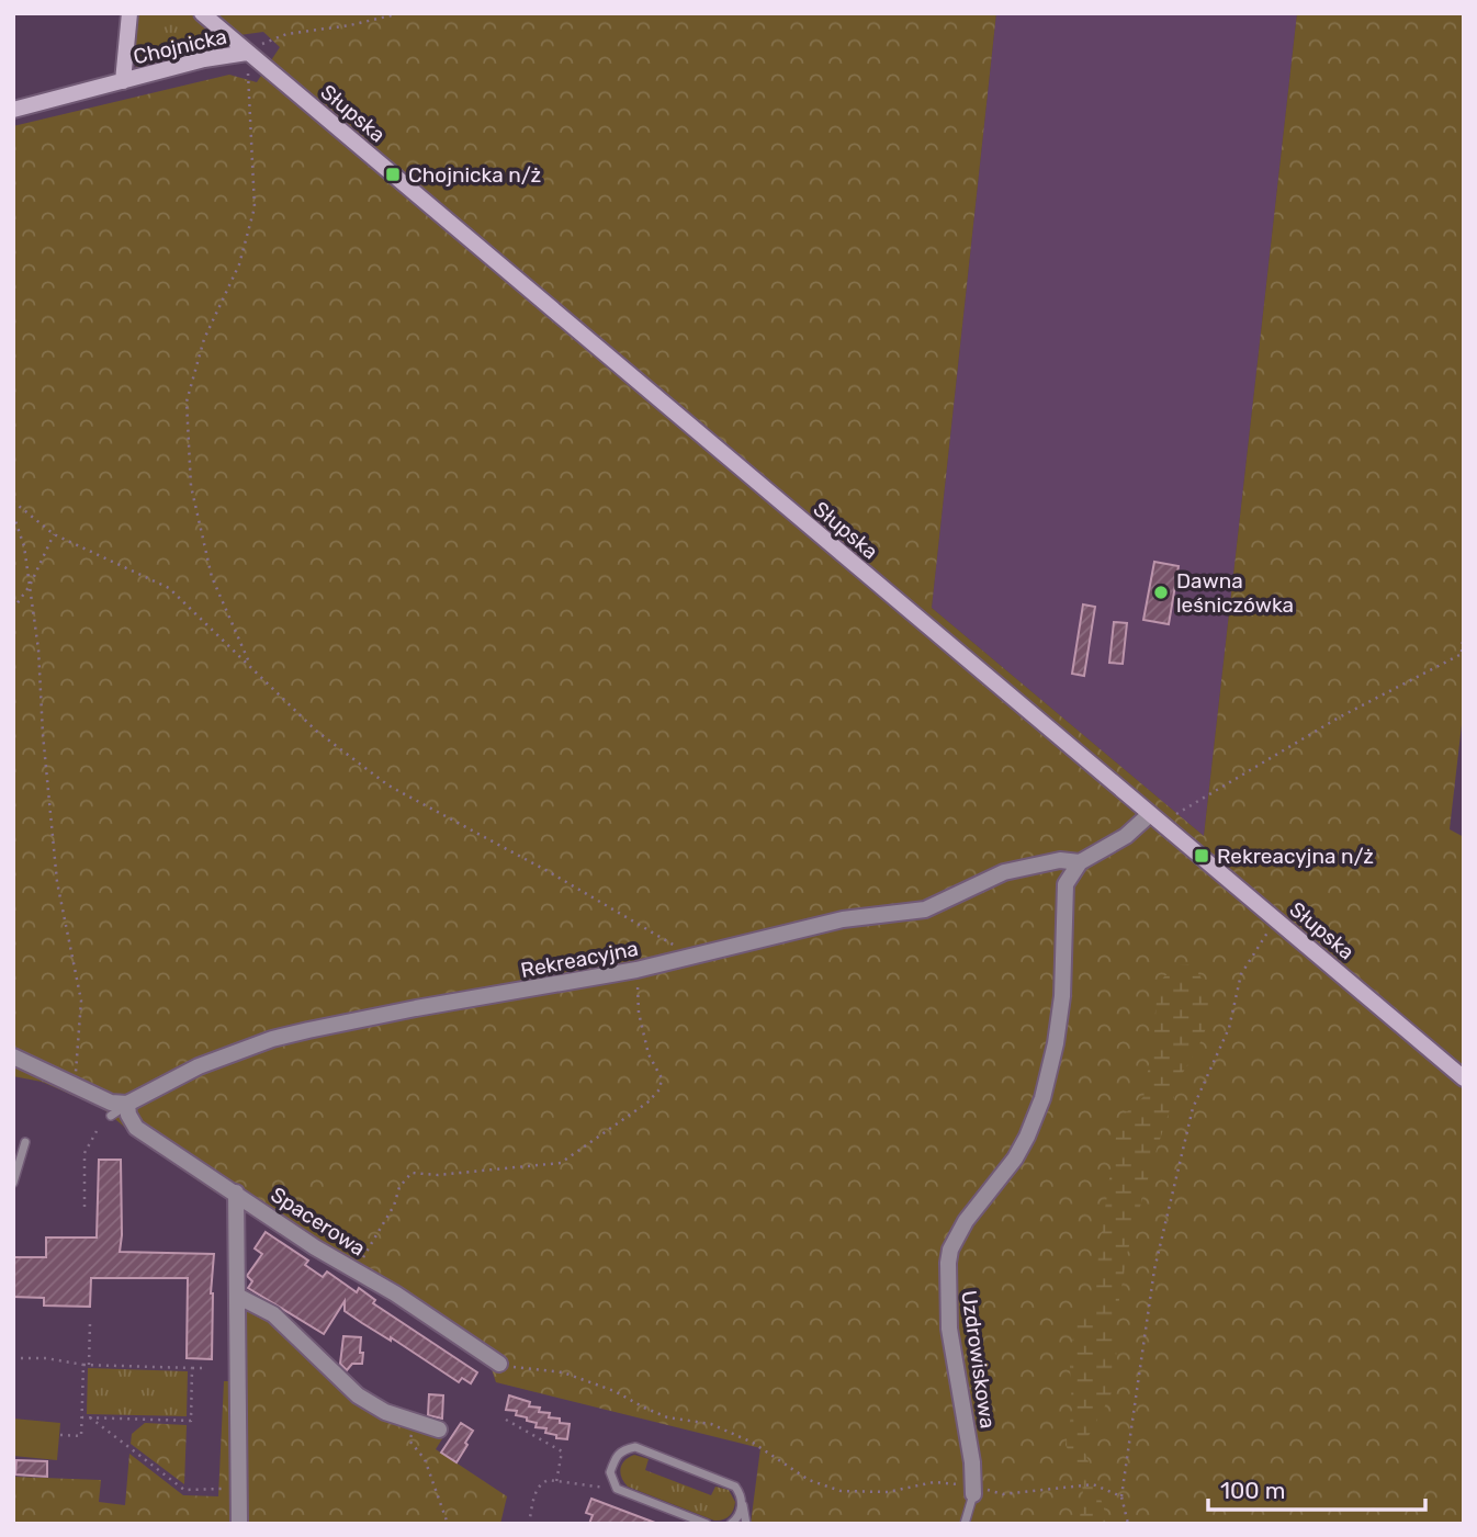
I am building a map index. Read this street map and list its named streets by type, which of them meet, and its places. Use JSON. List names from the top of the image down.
{
  "streets": {
    "street": [
      "Chojnicka",
      "Słupska",
      "Rekreacyjna",
      "Spacerowa",
      "Uzdrowiskowa"
    ]
  },
  "crossings": [
    ["Chojnicka", "Słupska"],
    ["Słupska", "Rekreacyjna"],
    ["Rekreacyjna", "Spacerowa"],
    ["Rekreacyjna", "Uzdrowiskowa"]
  ],
  "places": {
    "transit": ["Chojnicka n/ż", "Rekreacyjna n/ż"],
    "other": ["Dawna leśniczówka"]
  },
  "scale_bar": "100 m"
}
